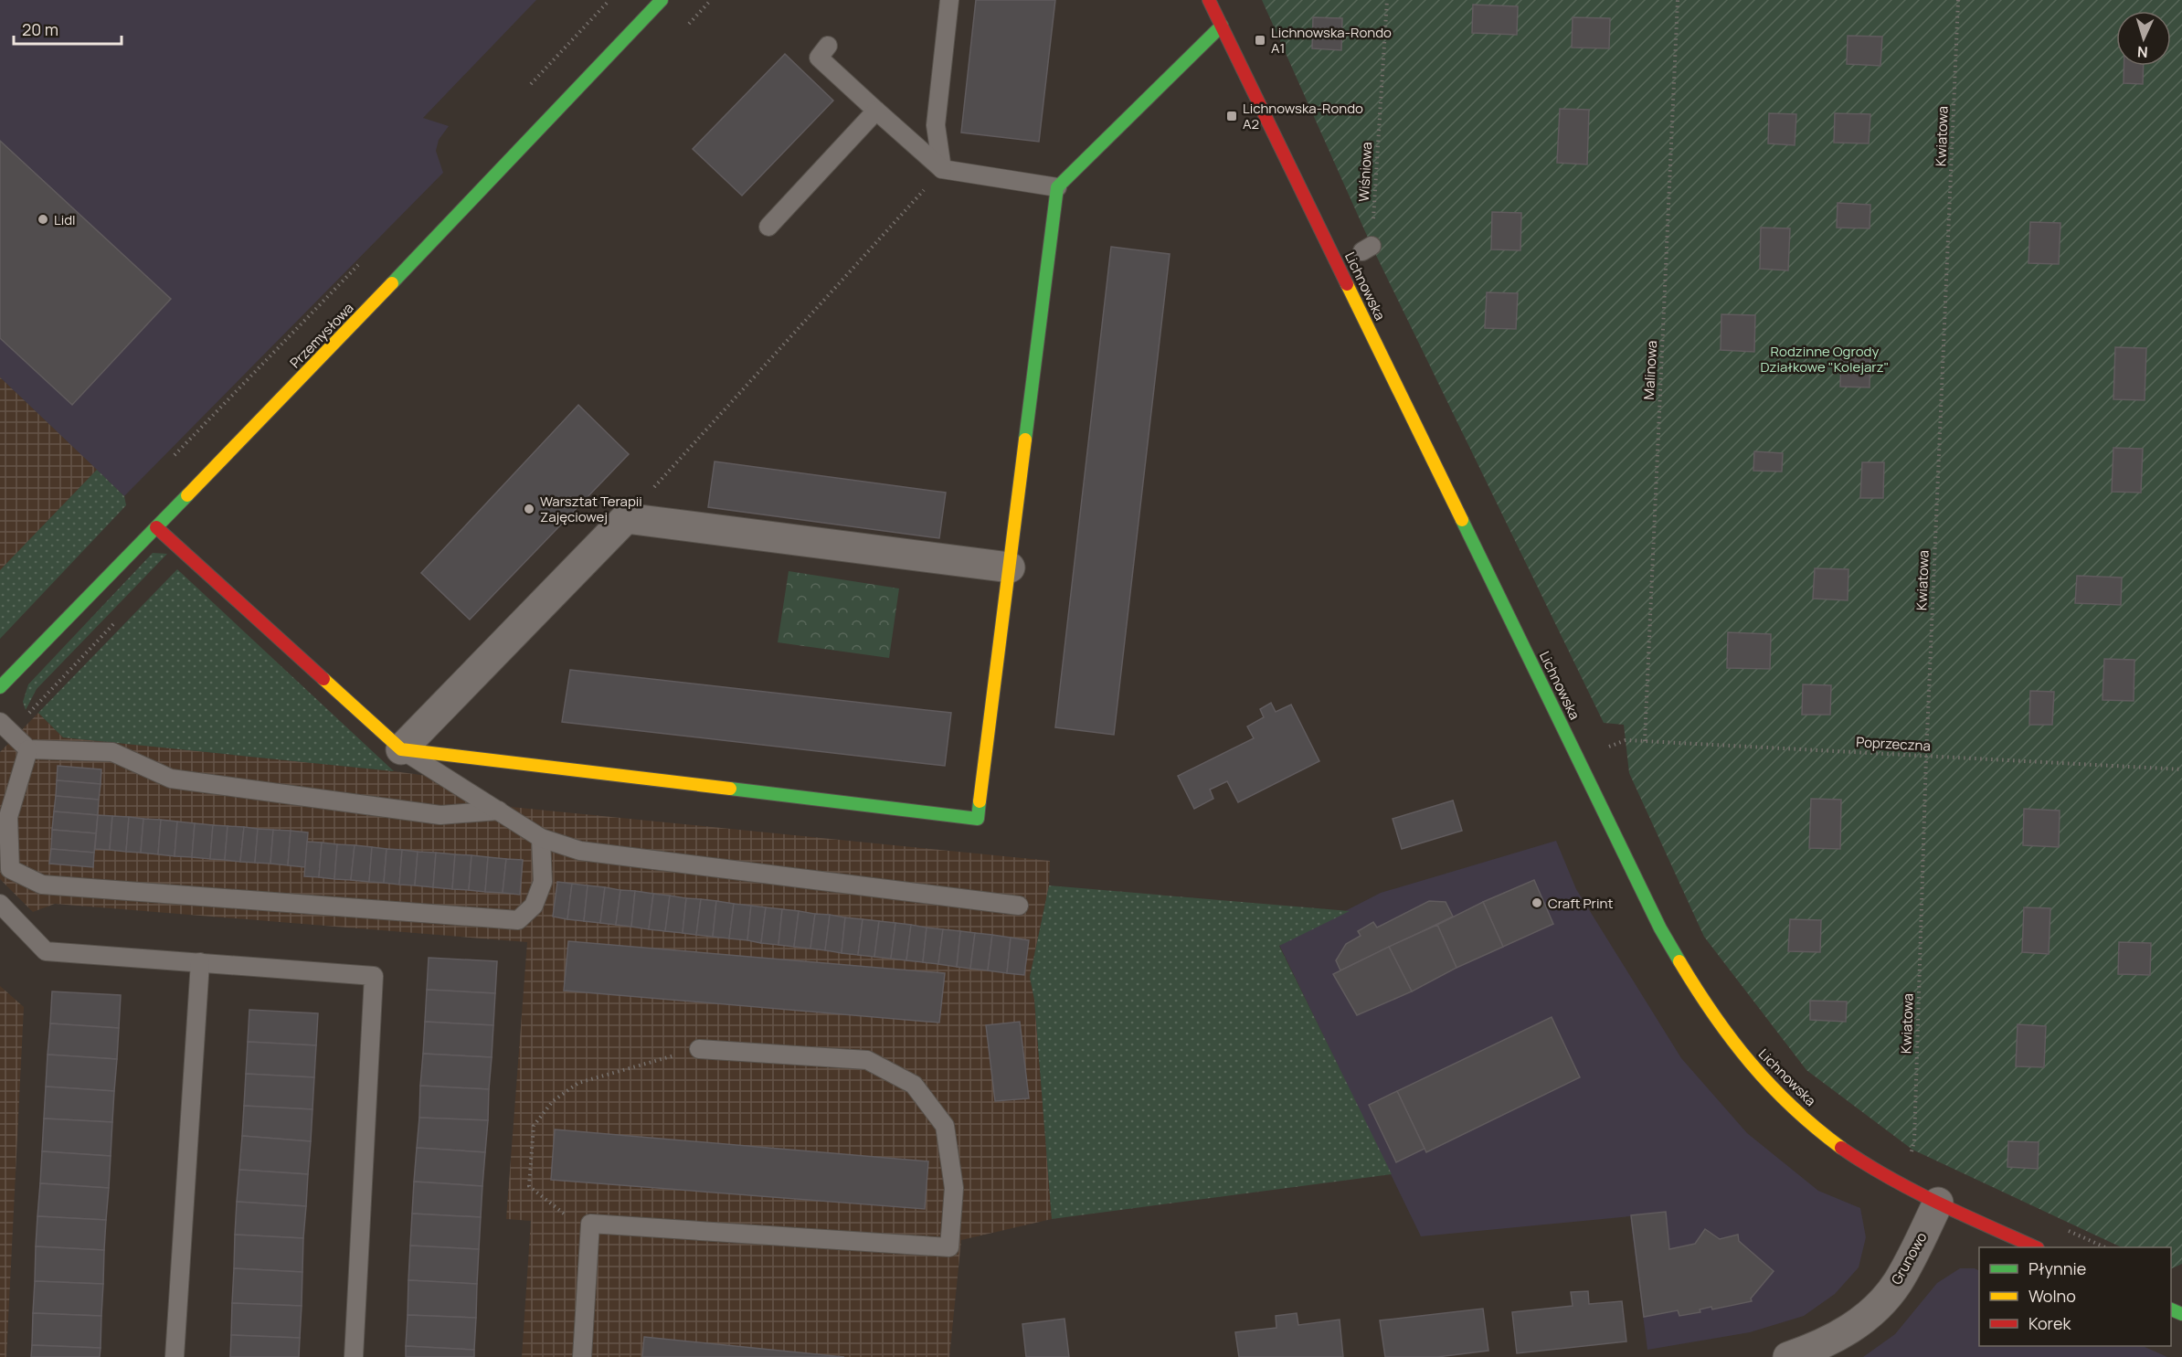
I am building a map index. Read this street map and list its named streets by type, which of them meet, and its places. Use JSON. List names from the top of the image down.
{
  "streets": {
    "street": ["Lichnowska", "Przemysłowa", "Grunowo"],
    "path": [
      "Kwiatowa",
      "Wiśniowa",
      "Malinowa",
      "Poprzeczna"
    ]
  },
  "crossings": [
    ["Kwiatowa", "Poprzeczna"],
    ["Lichnowska", "Grunowo"],
    ["Malinowa", "Poprzeczna"]
  ],
  "parks": ["Rodzinne Ogrody Działkowe \"Kolejarz\""],
  "places": {
    "transit": ["Lichnowska-Rondo A1", "Lichnowska-Rondo A2"],
    "other": ["Lidl", "Warsztat Terapii Zajęciowej", "Craft Print"]
  },
  "legend": ["Płynnie", "Wolno", "Korek"],
  "scale_bar": "20 m",
  "north": "bottom"
}
